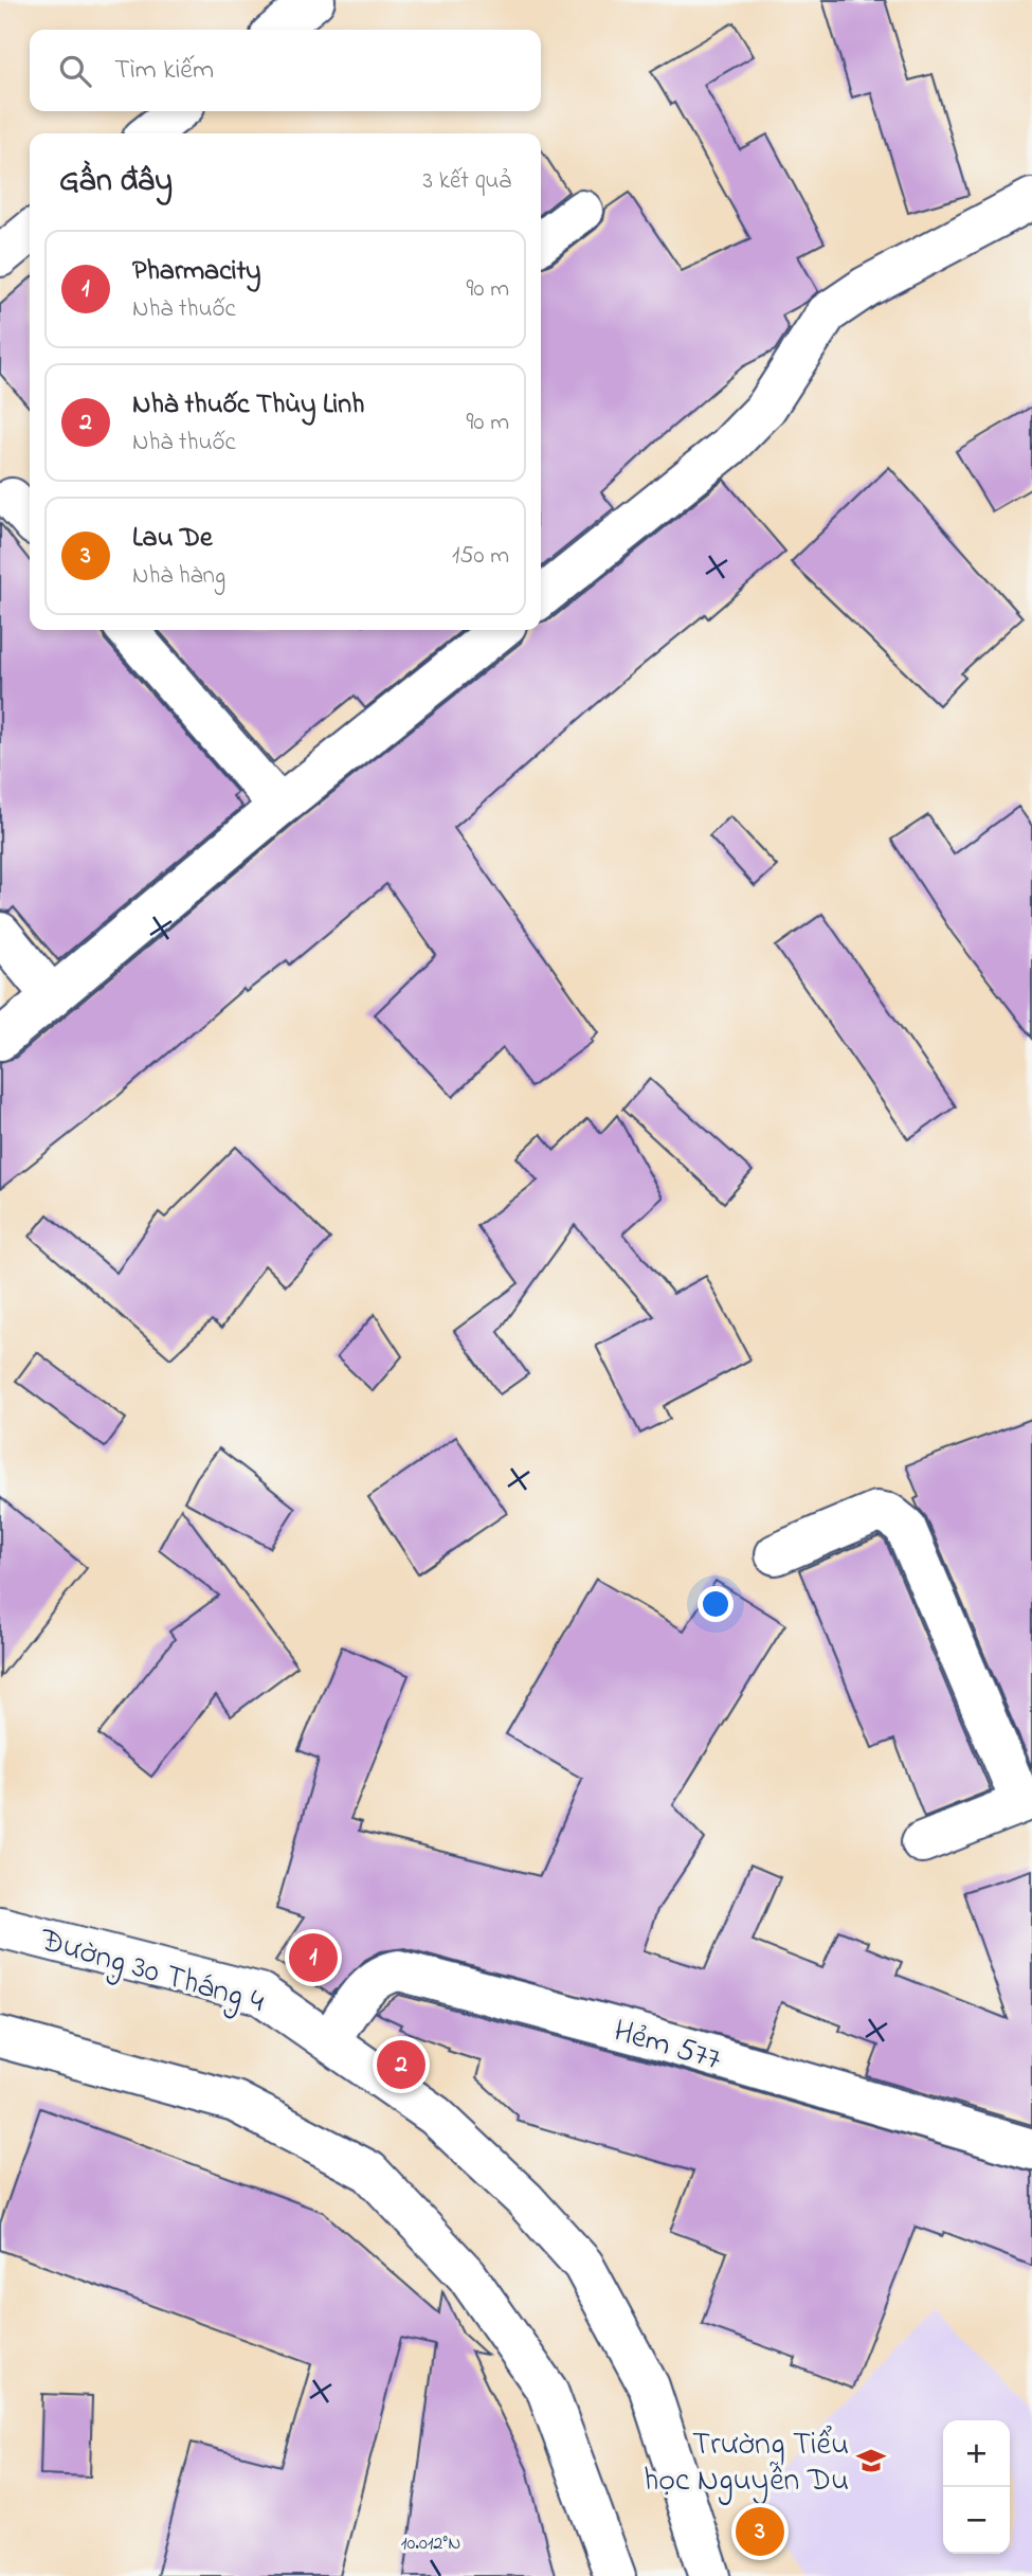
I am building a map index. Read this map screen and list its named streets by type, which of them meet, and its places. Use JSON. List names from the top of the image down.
{
  "streets": {
    "street": ["Đường 30 Tháng 4", "Hẻm 577"]
  },
  "crossings": [
    ["Đường 30 Tháng 4", "Hẻm 577"]
  ],
  "places": {
    "school or university": ["Trường Tiểu học Nguyễn Du"]
  },
  "page": {
    "search": "Tìm kiếm",
    "heading": ["Gần đây", "3 kết quả"],
    "list": [
      {
        "mark": "1",
        "name": "Pharmacity",
        "note": "Nhà thuốc",
        "value": "90 m"
      },
      {
        "mark": "2",
        "name": "Nhà thuốc Thùy Linh",
        "note": "Nhà thuốc",
        "value": "90 m"
      },
      {
        "mark": "3",
        "name": "Lau De",
        "note": "Nhà hàng",
        "value": "150 m"
      }
    ],
    "pins": ["1", "2", "3"],
    "map_buttons": ["+", "−"]
  },
  "coordinates": ["10.012°N"]
}
